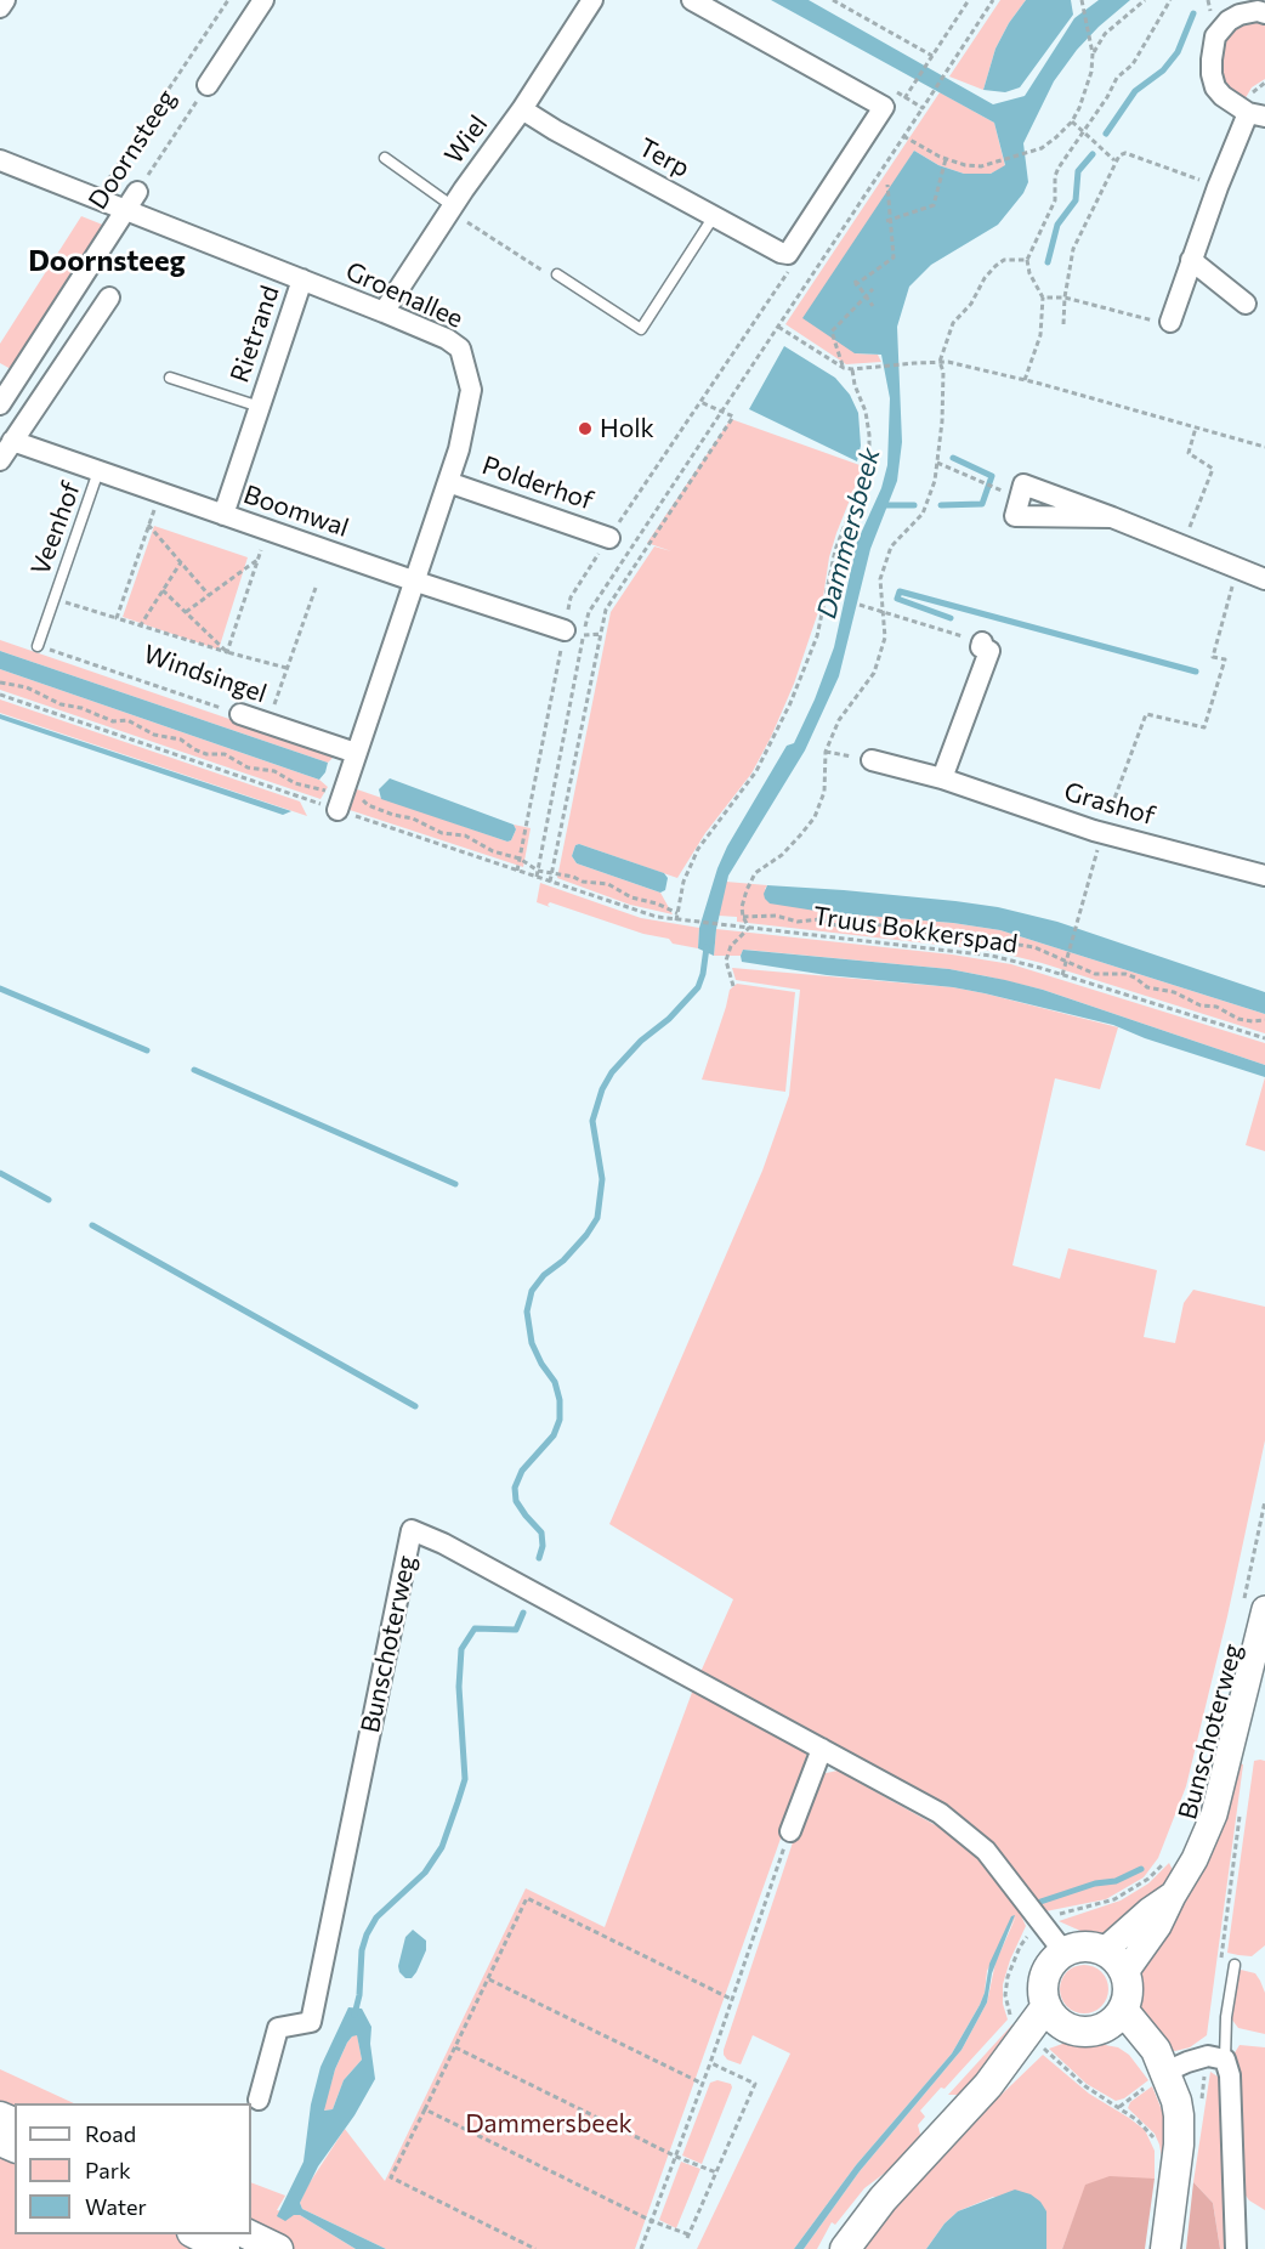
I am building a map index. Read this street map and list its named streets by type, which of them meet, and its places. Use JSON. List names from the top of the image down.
{
  "streets": {
    "street": [
      "Wiel",
      "Doornsteeg",
      "Terp",
      "Groenallee",
      "Rietrand",
      "Polderhof",
      "Boomwal",
      "Windsingel",
      "Grashof",
      "Bunschoterweg"
    ],
    "lane": ["Veenhof"],
    "path": ["Truus Bokkerspad"]
  },
  "crossings": [
    ["Wiel", "Terp"],
    ["Wiel", "Groenallee"],
    ["Doornsteeg", "Groenallee"],
    ["Groenallee", "Rietrand"],
    ["Groenallee", "Polderhof"],
    ["Groenallee", "Boomwal"],
    ["Groenallee", "Windsingel"],
    ["Rietrand", "Boomwal"],
    ["Boomwal", "Veenhof"],
    ["Veenhof", "Windsingel"]
  ],
  "districts": ["Doornsteeg"],
  "water": ["Dammersbeek"],
  "parks": ["Dammersbeek"],
  "places": ["Holk"],
  "legend": ["Road", "Park", "Water"]
}
